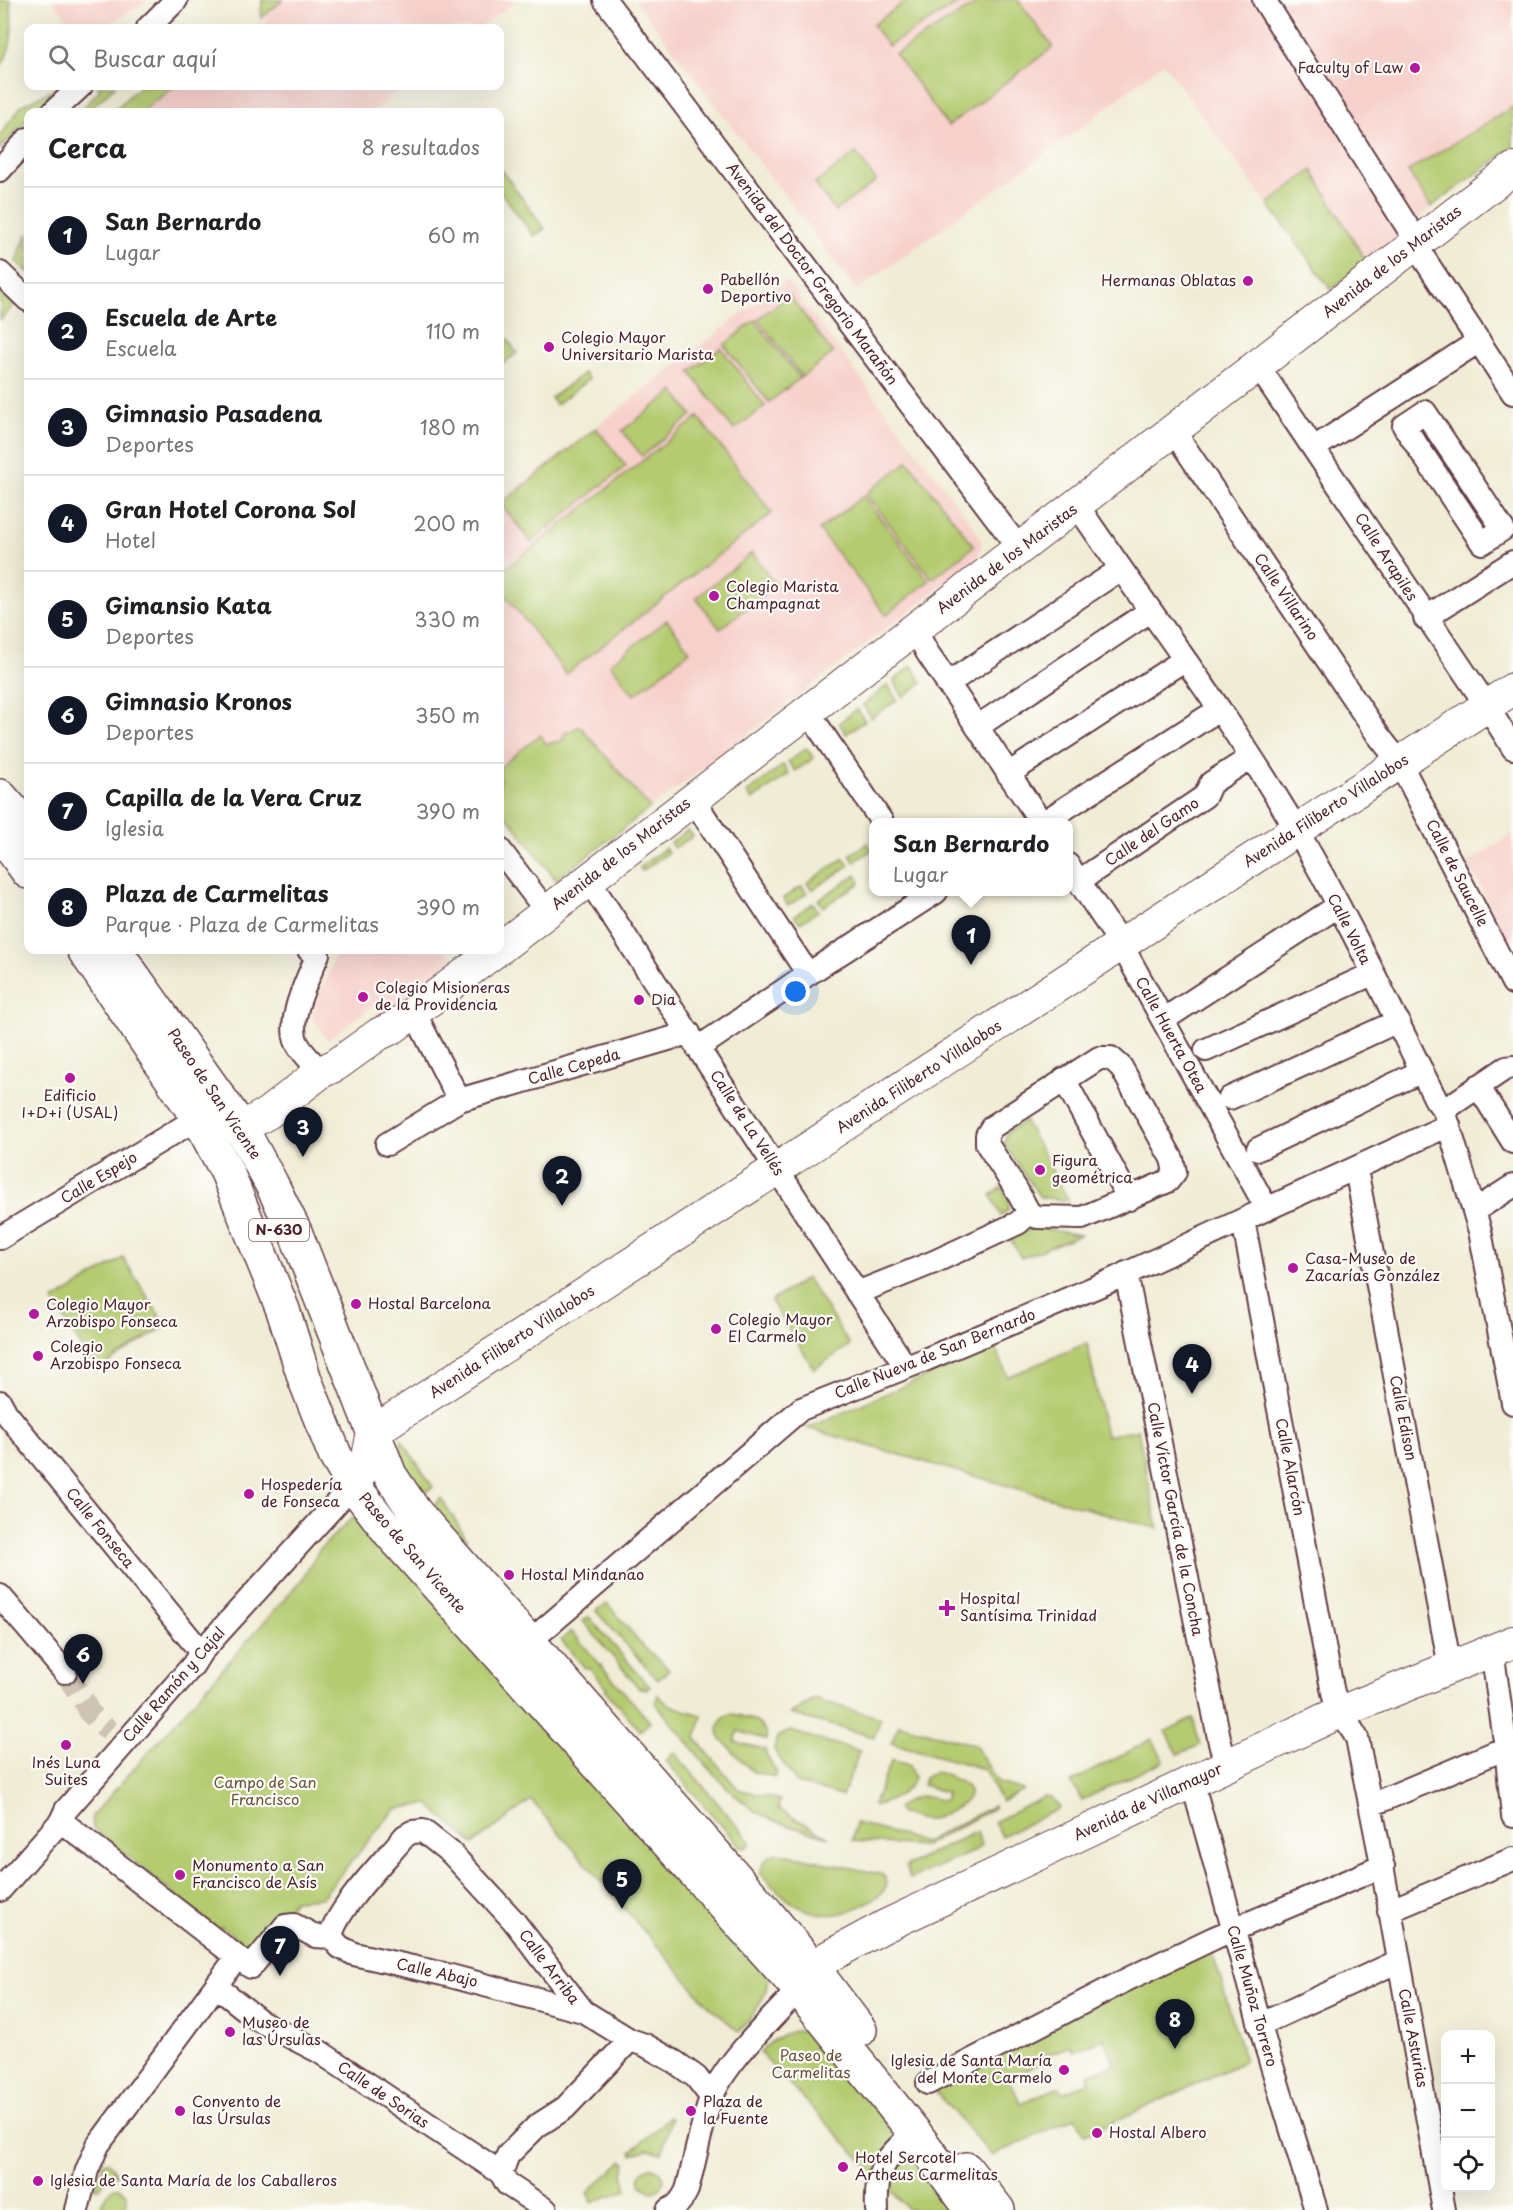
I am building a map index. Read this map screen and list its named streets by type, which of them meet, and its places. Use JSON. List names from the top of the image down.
{
  "streets": {
    "highway": ["Paseo de San Vicente"],
    "main road": ["Avenida de los Maristas", "Avenida Filiberto Villalobos", "Avenida de Villamayor"],
    "street": [
      "Avenida del Doctor Gregorio Marañón",
      "Calle Arapiles",
      "Calle Villarino",
      "Calle del Gamo",
      "Calle de Saucelle",
      "Calle Volta",
      "Calle Huerta Otea",
      "Calle Cepeda",
      "Calle de La Vellés",
      "Calle Espejo",
      "Calle Nueva de San Bernardo",
      "Calle Edison",
      "Calle Alarcón",
      "Calle Víctor García de la Concha",
      "Calle Fonseca",
      "Calle Ramón y Cajal",
      "Calle Arriba",
      "Calle Abajo",
      "Calle Muñoz Torrero",
      "Calle Asturias",
      "Calle de Sorias"
    ]
  },
  "crossings": [
    ["Avenida de los Maristas", "Avenida del Doctor Gregorio Marañón"],
    ["Avenida de los Maristas", "Calle Arapiles"],
    ["Avenida de los Maristas", "Calle Villarino"],
    ["Avenida de los Maristas", "Calle Volta"],
    ["Avenida de los Maristas", "Paseo de San Vicente"],
    ["Avenida de los Maristas", "Calle de La Vellés"],
    ["Avenida de los Maristas", "Calle Espejo"],
    ["Calle Arapiles", "Avenida Filiberto Villalobos"],
    ["Calle Villarino", "Avenida Filiberto Villalobos"],
    ["Calle Villarino", "Calle de Saucelle"],
    ["Avenida Filiberto Villalobos", "Calle de Saucelle"],
    ["Avenida Filiberto Villalobos", "Calle Volta"],
    ["Avenida Filiberto Villalobos", "Calle Huerta Otea"],
    ["Avenida Filiberto Villalobos", "Paseo de San Vicente"],
    ["Avenida Filiberto Villalobos", "Calle de La Vellés"],
    ["Calle del Gamo", "Calle Volta"],
    ["Calle del Gamo", "Calle Huerta Otea"],
    ["Calle Volta", "Calle Nueva de San Bernardo"],
    ["Calle Huerta Otea", "Calle Nueva de San Bernardo"],
    ["Calle Cepeda", "Calle de La Vellés"],
    ["Paseo de San Vicente", "Calle Espejo"],
    ["Paseo de San Vicente", "Calle Nueva de San Bernardo"],
    ["Paseo de San Vicente", "Calle Ramón y Cajal"],
    ["Calle de La Vellés", "Calle Nueva de San Bernardo"],
    ["Calle Nueva de San Bernardo", "Calle Edison"],
    ["Calle Nueva de San Bernardo", "Calle Alarcón"],
    ["Calle Nueva de San Bernardo", "Calle Víctor García de la Concha"],
    ["Calle Edison", "Avenida de Villamayor"],
    ["Calle Alarcón", "Avenida de Villamayor"],
    ["Calle Alarcón", "Calle Asturias"],
    ["Calle Víctor García de la Concha", "Avenida de Villamayor"],
    ["Calle Fonseca", "Calle Ramón y Cajal"],
    ["Avenida de Villamayor", "Calle Muñoz Torrero"],
    ["Avenida de Villamayor", "Calle Asturias"],
    ["Calle Arriba", "Calle Abajo"]
  ],
  "parks": ["Campo de San Francisco", "Paseo de Carmelitas"],
  "places": {
    "other": [
      "Faculty of Law",
      "Hermanas Oblatas",
      "Pabellón Deportivo",
      "Colegio Mayor Universitario Marista",
      "Colegio Marista Champagnat",
      "Colegio Misioneras de la Providencia",
      "Dia",
      "Edificio I+D+i (USAL)",
      "Figura geométrica",
      "Casa-Museo de Zacarías González",
      "Hostal Barcelona",
      "Colegio Mayor Arzobispo Fonseca",
      "Colegio Mayor El Carmelo",
      "Colegio Arzobispo Fonseca",
      "Hospedería de Fonseca",
      "Hostal Mindanao",
      "Inés Luna Suites",
      "Monumento a San Francisco de Asís",
      "Museo de las Úrsulas",
      "Iglesia de Santa María del Monte Carmelo",
      "Convento de las Úrsulas",
      "Plaza de la Fuente",
      "Hostal Albero",
      "Hotel Sercotel Artheus Carmelitas",
      "Iglesia de Santa María de los Caballeros"
    ],
    "health": ["Hospital Santísima Trinidad"]
  },
  "page": {
    "search": "Buscar aquí",
    "heading": ["Cerca", "8 resultados"],
    "list": [
      {
        "mark": "1",
        "name": "San Bernardo",
        "note": "Lugar",
        "value": "60 m"
      },
      {
        "mark": "2",
        "name": "Escuela de Arte",
        "note": "Escuela",
        "value": "110 m"
      },
      {
        "mark": "3",
        "name": "Gimnasio Pasadena",
        "note": "Deportes",
        "value": "180 m"
      },
      {
        "mark": "4",
        "name": "Gran Hotel Corona Sol",
        "note": "Hotel",
        "value": "200 m"
      },
      {
        "mark": "5",
        "name": "Gimansio Kata",
        "note": "Deportes",
        "value": "330 m"
      },
      {
        "mark": "6",
        "name": "Gimnasio Kronos",
        "note": "Deportes",
        "value": "350 m"
      },
      {
        "mark": "7",
        "name": "Capilla de la Vera Cruz",
        "note": "Iglesia",
        "value": "390 m"
      },
      {
        "mark": "8",
        "name": "Plaza de Carmelitas",
        "note": "Parque · Plaza de Carmelitas",
        "value": "390 m"
      }
    ],
    "popup": ["San Bernardo", "Lugar"],
    "pins": [
      "1",
      "3",
      "2",
      "4",
      "6",
      "5",
      "7",
      "8"
    ],
    "map_buttons": ["+", "−"]
  }
}
